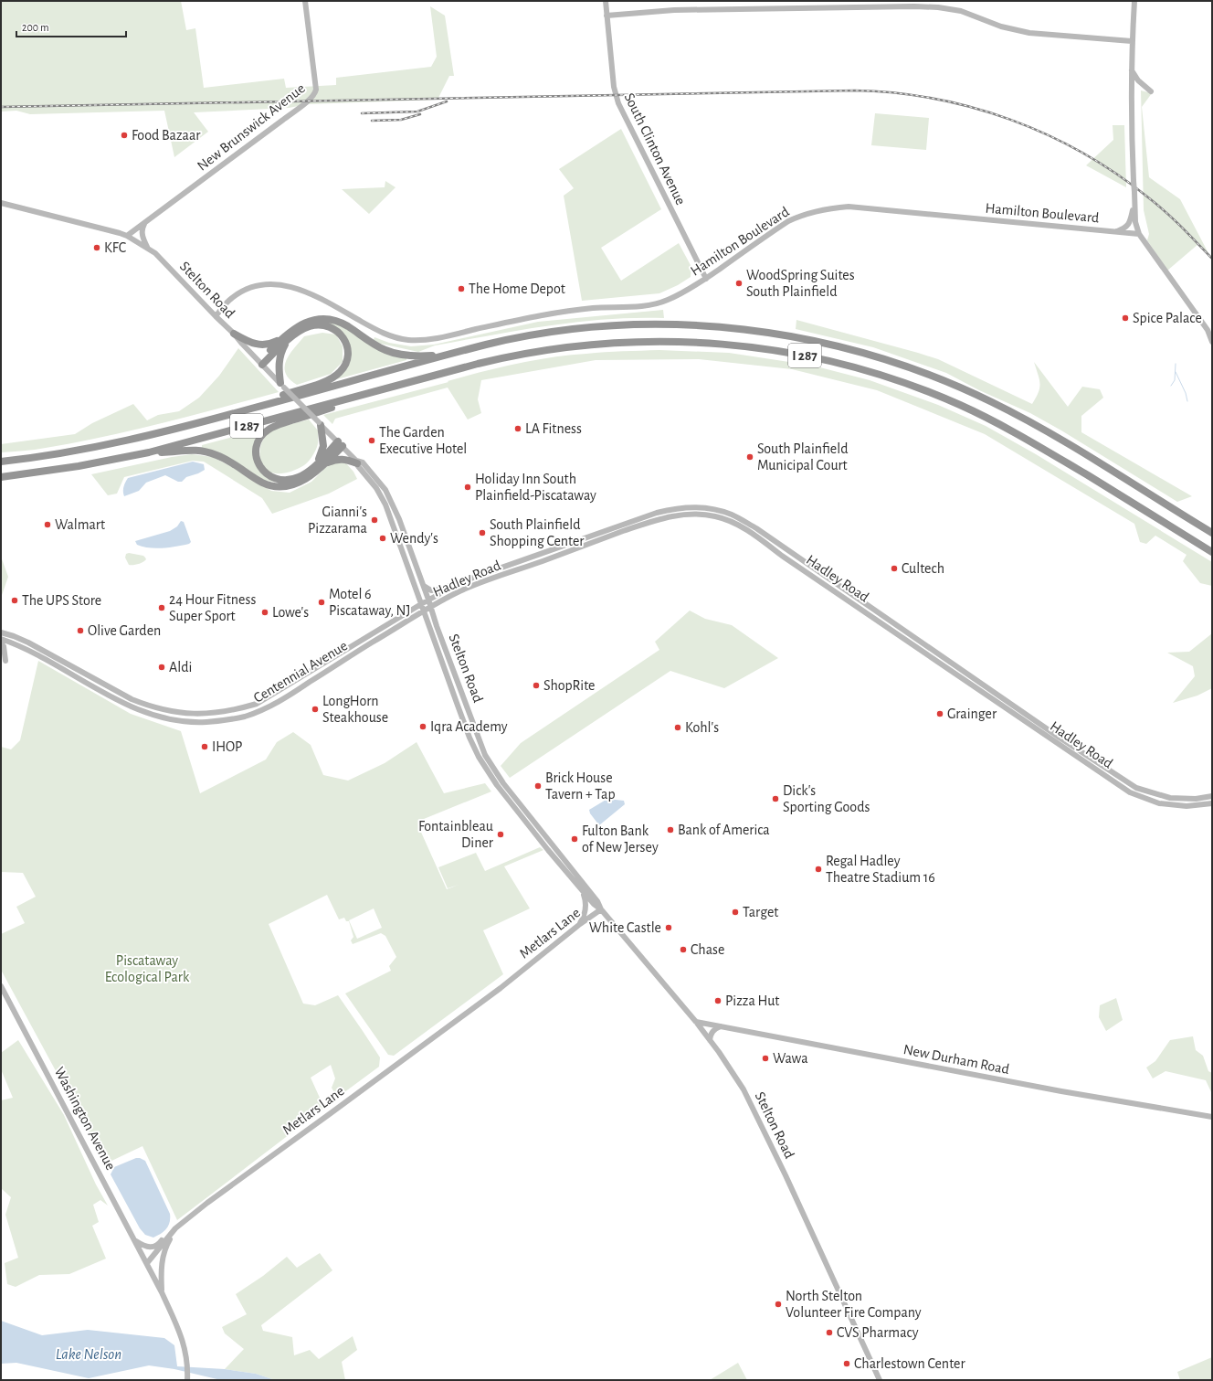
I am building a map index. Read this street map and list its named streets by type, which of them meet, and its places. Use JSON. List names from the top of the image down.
{
  "streets": {
    "highway": ["I 287"],
    "main road": [
      "New Brunswick Avenue",
      "South Clinton Avenue",
      "Hamilton Boulevard",
      "Stelton Road",
      "Hadley Road",
      "Centennial Avenue",
      "Metlars Lane",
      "New Durham Road",
      "Washington Avenue"
    ]
  },
  "crossings": [
    ["New Brunswick Avenue", "Stelton Road"],
    ["South Clinton Avenue", "Hamilton Boulevard"],
    ["Hamilton Boulevard", "Stelton Road"],
    ["Stelton Road", "Hadley Road"],
    ["Stelton Road", "Centennial Avenue"],
    ["Stelton Road", "Metlars Lane"],
    ["Stelton Road", "New Durham Road"],
    ["Hadley Road", "Centennial Avenue"],
    ["Metlars Lane", "Washington Avenue"]
  ],
  "water": ["Lake Nelson"],
  "parks": ["Piscataway Ecological Park"],
  "places": [
    "Food Bazaar",
    "KFC",
    "WoodSpring Suites South Plainfield",
    "The Home Depot",
    "Spice Palace",
    "LA Fitness",
    "The Garden Executive Hotel",
    "South Plainfield Municipal Court",
    "Holiday Inn South Plainfield-Piscataway",
    "Gianni's Pizzarama",
    "Walmart",
    "South Plainfield Shopping Center",
    "Wendy's",
    "Cultech",
    "The UPS Store",
    "Motel 6 Piscataway, NJ",
    "24 Hour Fitness Super Sport",
    "Lowe's",
    "Olive Garden",
    "Aldi",
    "ShopRite",
    "LongHorn Steakhouse",
    "Grainger",
    "Iqra Academy",
    "Kohl's",
    "IHOP",
    "Brick House Tavern + Tap",
    "Dick's Sporting Goods",
    "Bank of America",
    "Fontainbleau Diner",
    "Fulton Bank of New Jersey",
    "Regal Hadley Theatre Stadium 16",
    "Target",
    "White Castle",
    "Chase",
    "Pizza Hut",
    "Wawa",
    "North Stelton Volunteer Fire Company",
    "CVS Pharmacy",
    "Charlestown Center"
  ],
  "scale_bar": "200 m"
}
